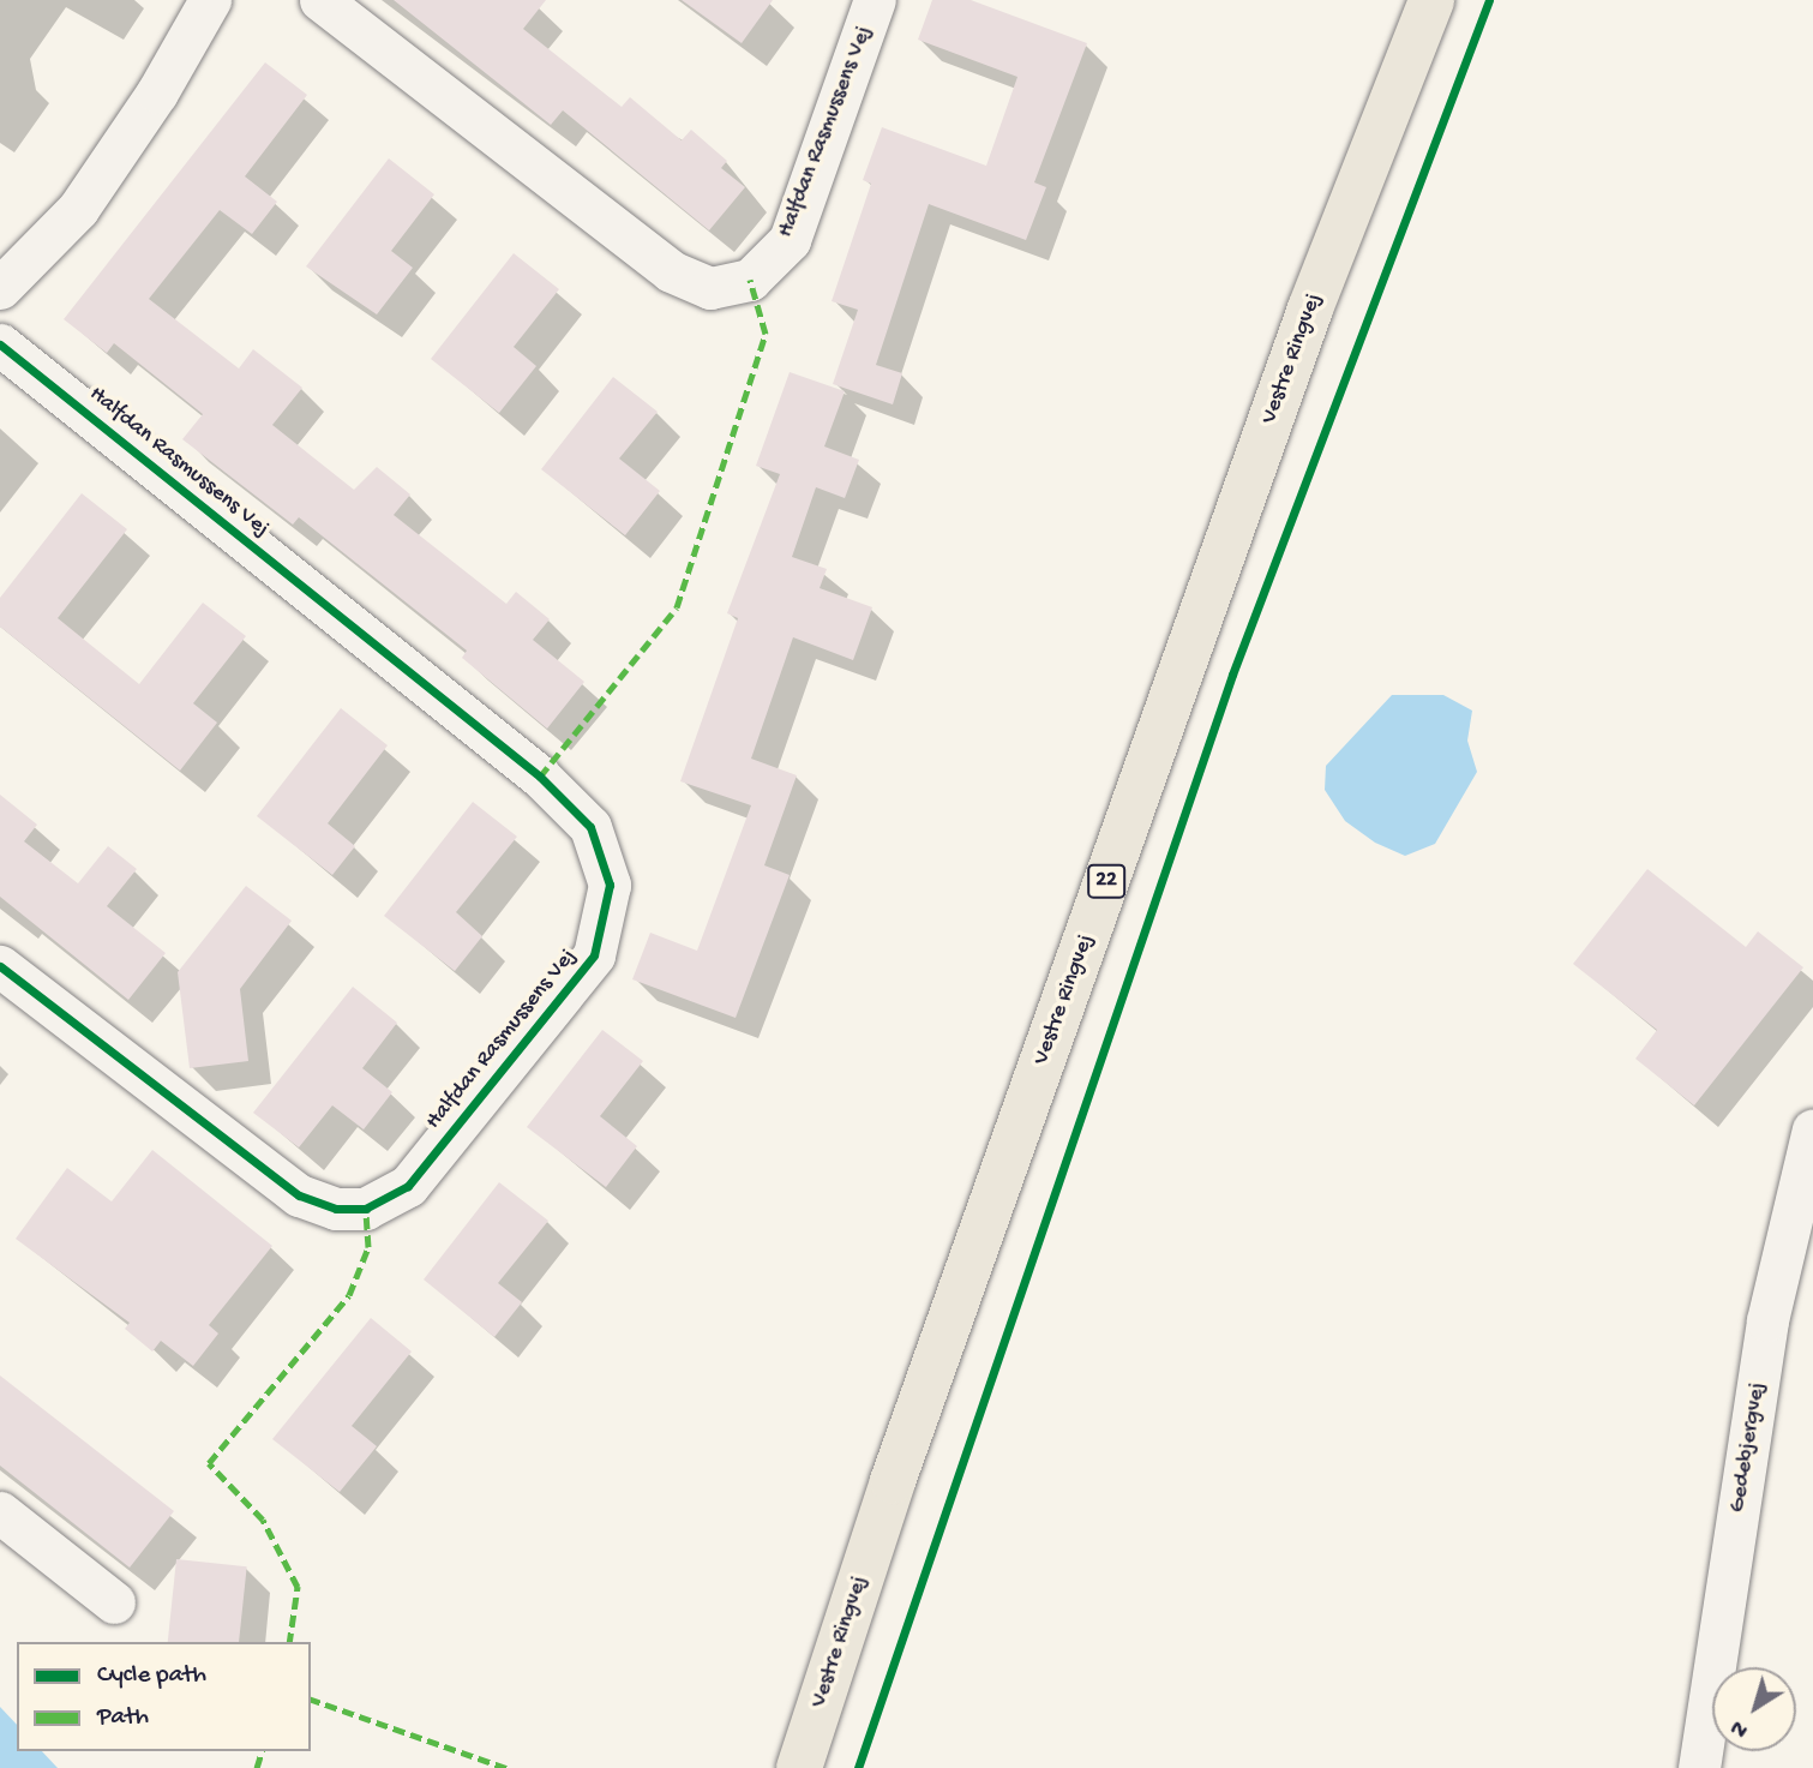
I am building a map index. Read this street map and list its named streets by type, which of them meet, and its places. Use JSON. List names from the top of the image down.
{
  "streets": {
    "main road": ["Vestre Ringvej", "22"],
    "street": ["Halfdan Rasmussens Vej", "Gedebjergvej"]
  },
  "legend": ["Cycle path", "Path"],
  "north": "bottom left"
}
